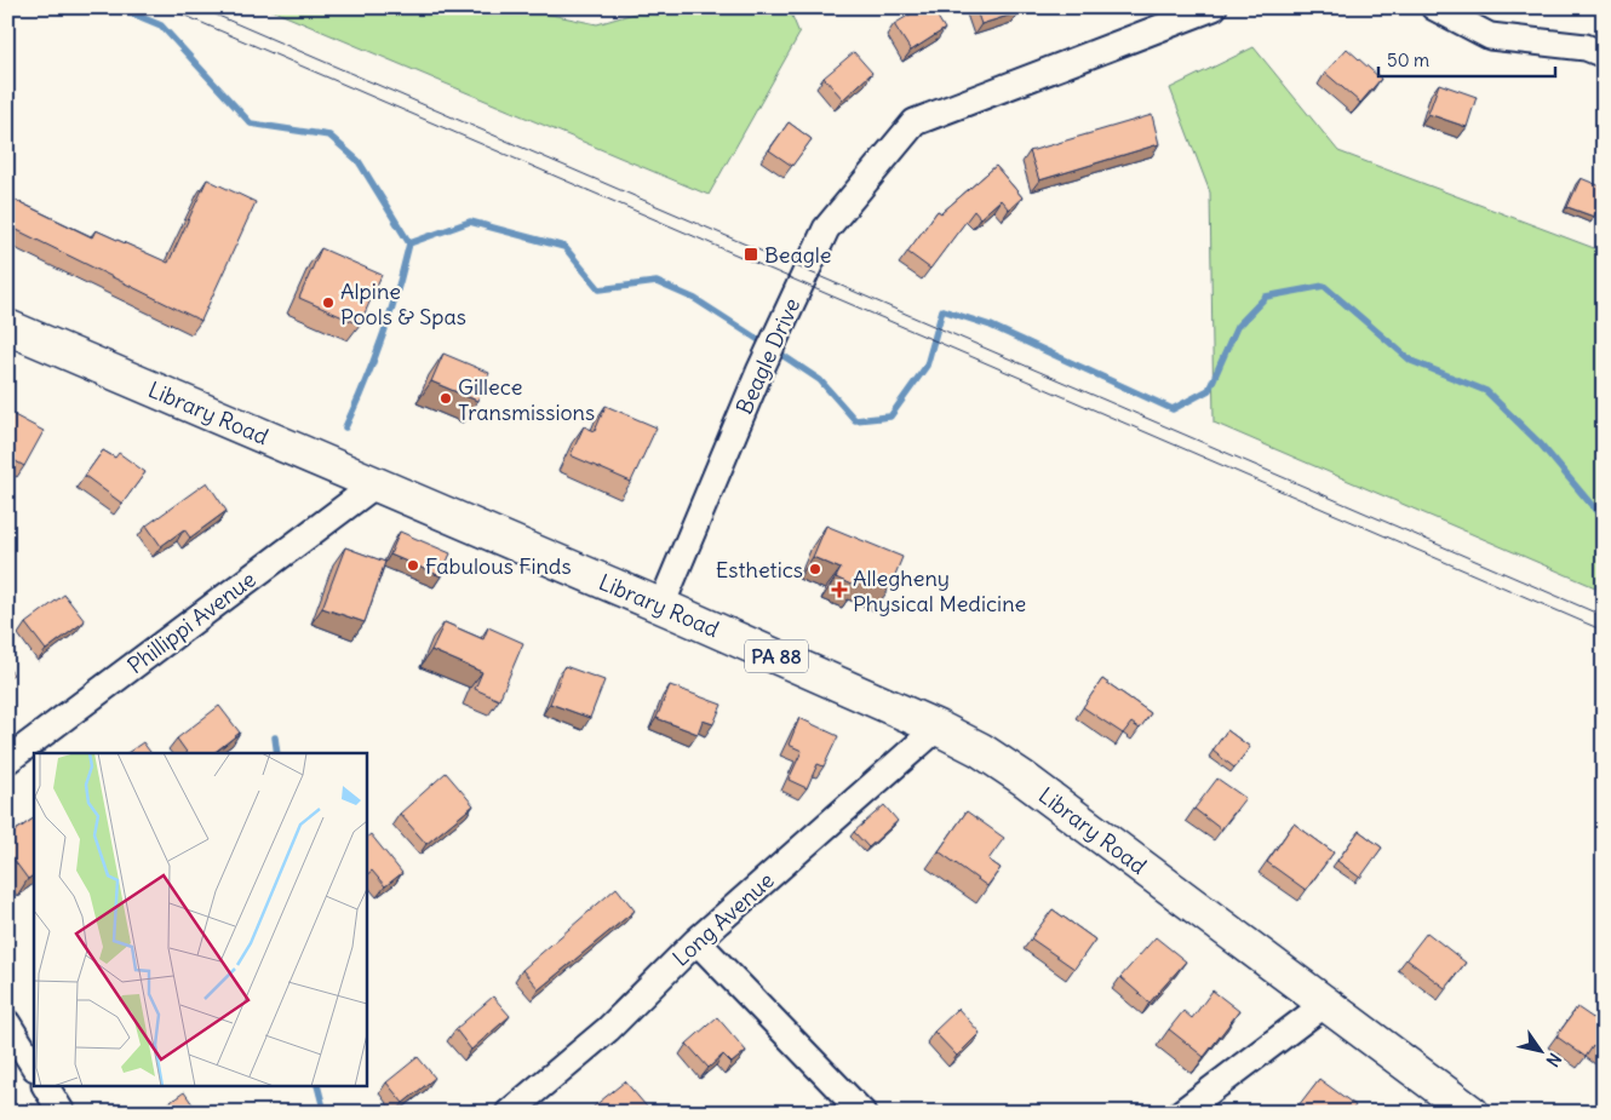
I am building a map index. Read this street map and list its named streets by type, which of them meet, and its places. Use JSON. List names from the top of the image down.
{
  "streets": {
    "main road": ["Library Road", "PA 88"],
    "street": ["Beagle Drive", "Phillippi Avenue", "Long Avenue"]
  },
  "crossings": [
    ["Beagle Drive", "Library Road"],
    ["Library Road", "Phillippi Avenue"],
    ["Library Road", "Long Avenue"]
  ],
  "places": {
    "transit": ["Beagle"],
    "other": [
      "Alpine Pools & Spas",
      "Gillece Transmissions",
      "Fabulous Finds",
      "Esthetics"
    ],
    "health": ["Allegheny Physical Medicine"]
  },
  "scale_bar": "50 m",
  "north": "bottom right"
}
